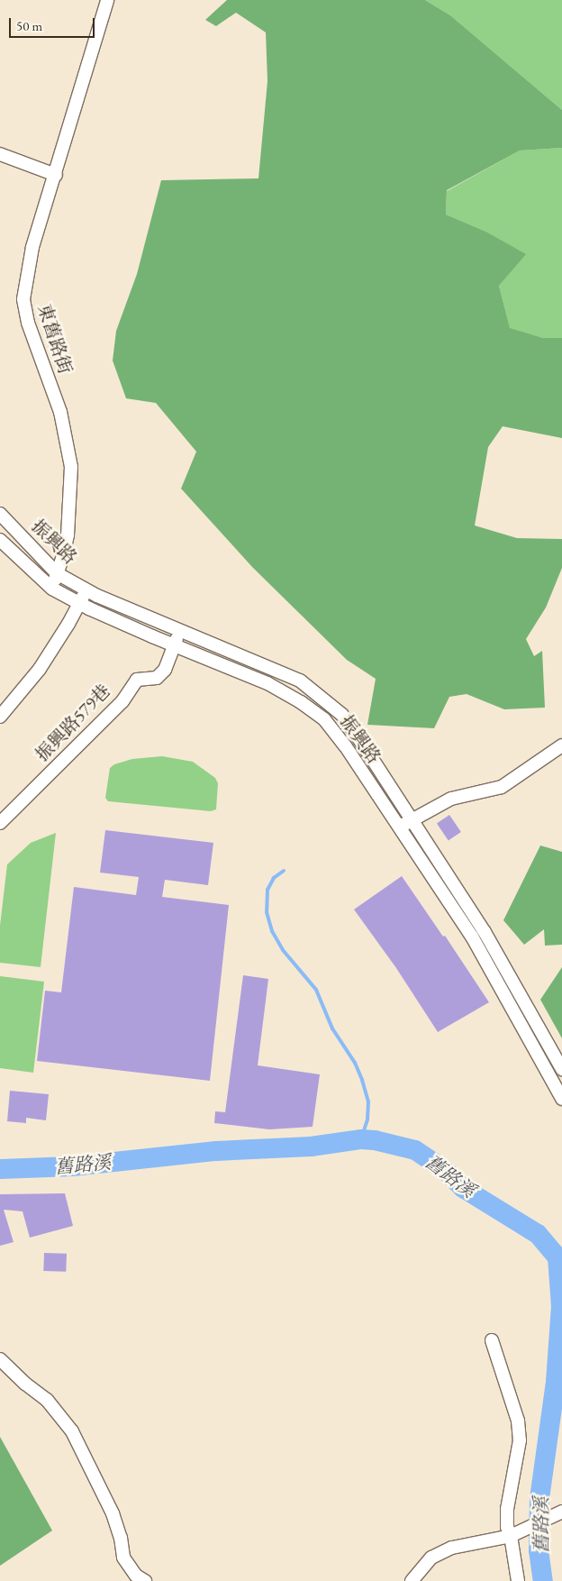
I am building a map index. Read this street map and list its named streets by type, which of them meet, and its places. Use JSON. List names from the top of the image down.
{
  "streets": {
    "street": ["東舊路街", "振興路", "振興路579巷"]
  },
  "crossings": [
    ["東舊路街", "振興路"],
    ["振興路", "振興路579巷"]
  ],
  "water": ["舊路溪"],
  "scale_bar": "50 m"
}
